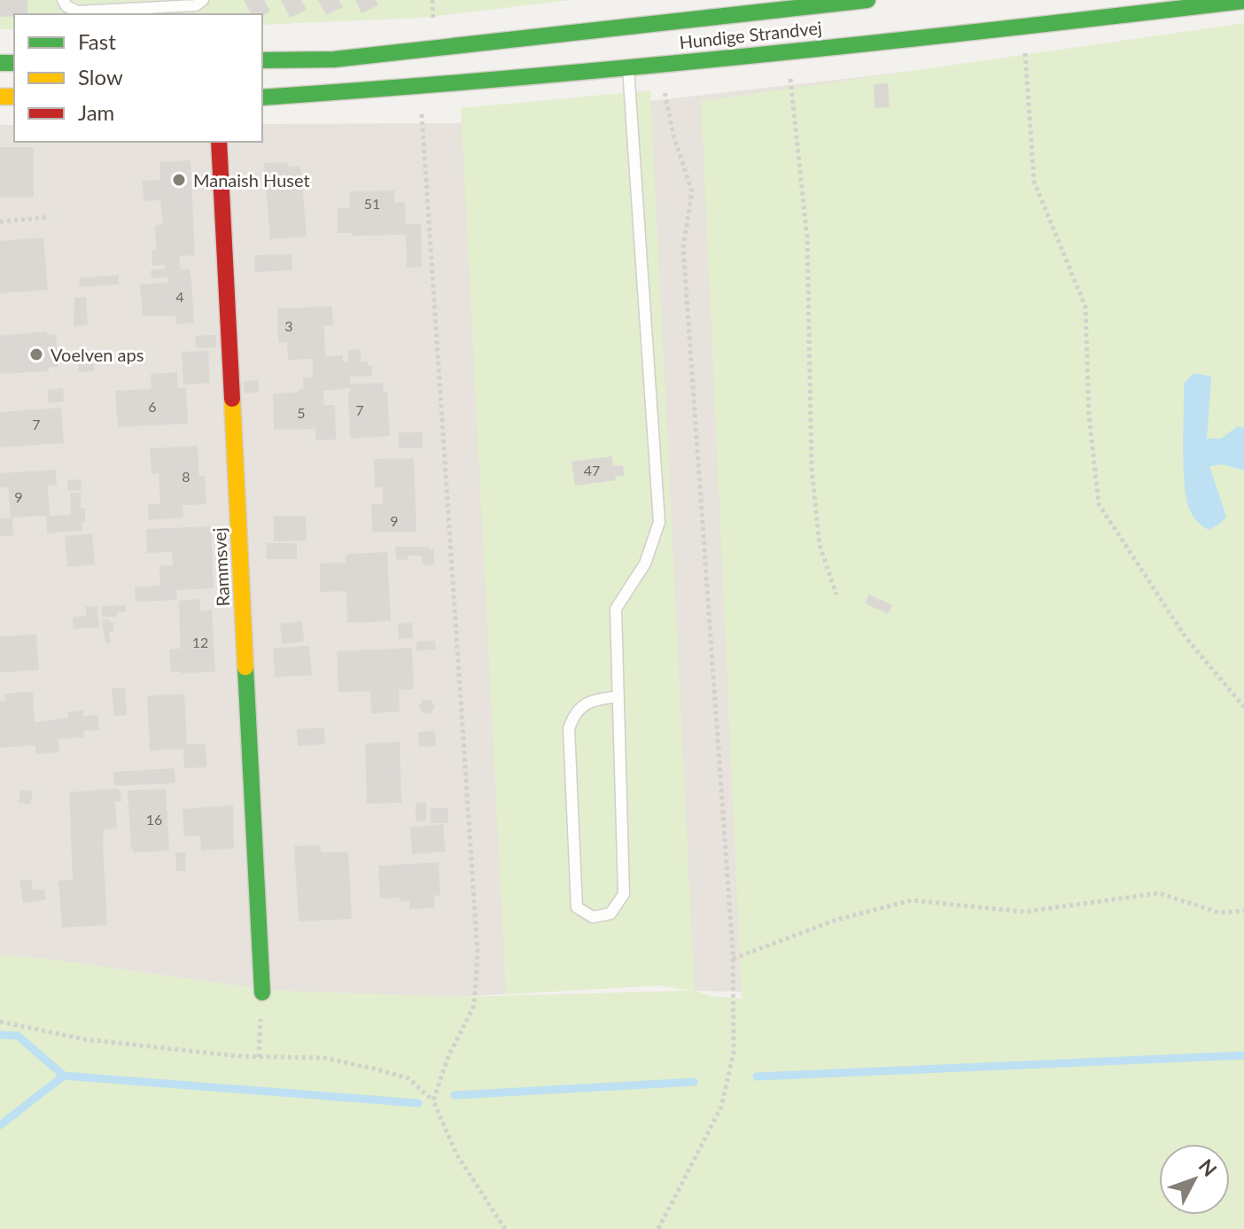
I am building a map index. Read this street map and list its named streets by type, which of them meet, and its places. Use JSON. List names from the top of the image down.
{
  "streets": {
    "main road": ["Hundige Strandvej", "Rammsvej"]
  },
  "places": ["Manaish Huset", "Voelven aps"],
  "house_numbers": [
    "51",
    "4",
    "3",
    "6",
    "7",
    "5",
    "7",
    "47",
    "8",
    "9",
    "9",
    "12",
    "16"
  ],
  "legend": ["Fast", "Slow", "Jam"],
  "north": "top right"
}
